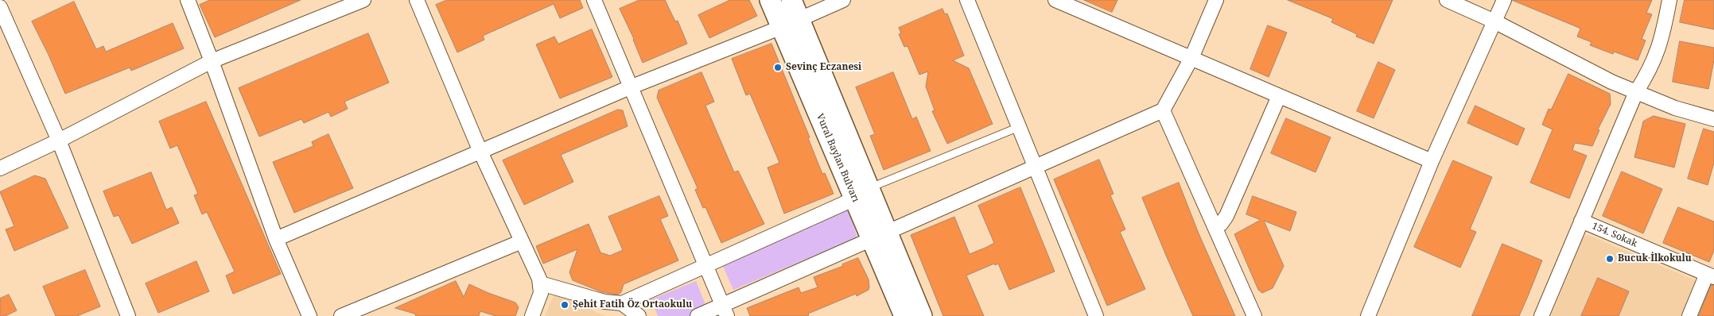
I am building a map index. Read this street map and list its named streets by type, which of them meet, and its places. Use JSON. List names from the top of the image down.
{
  "streets": {
    "main road": ["Vural Baylan Bulvarı"],
    "street": ["154. Sokak"]
  },
  "places": ["Sevinç Eczanesi", "Bucuk İlkokulu", "Şehit Fatih Öz Ortaokulu"]
}
